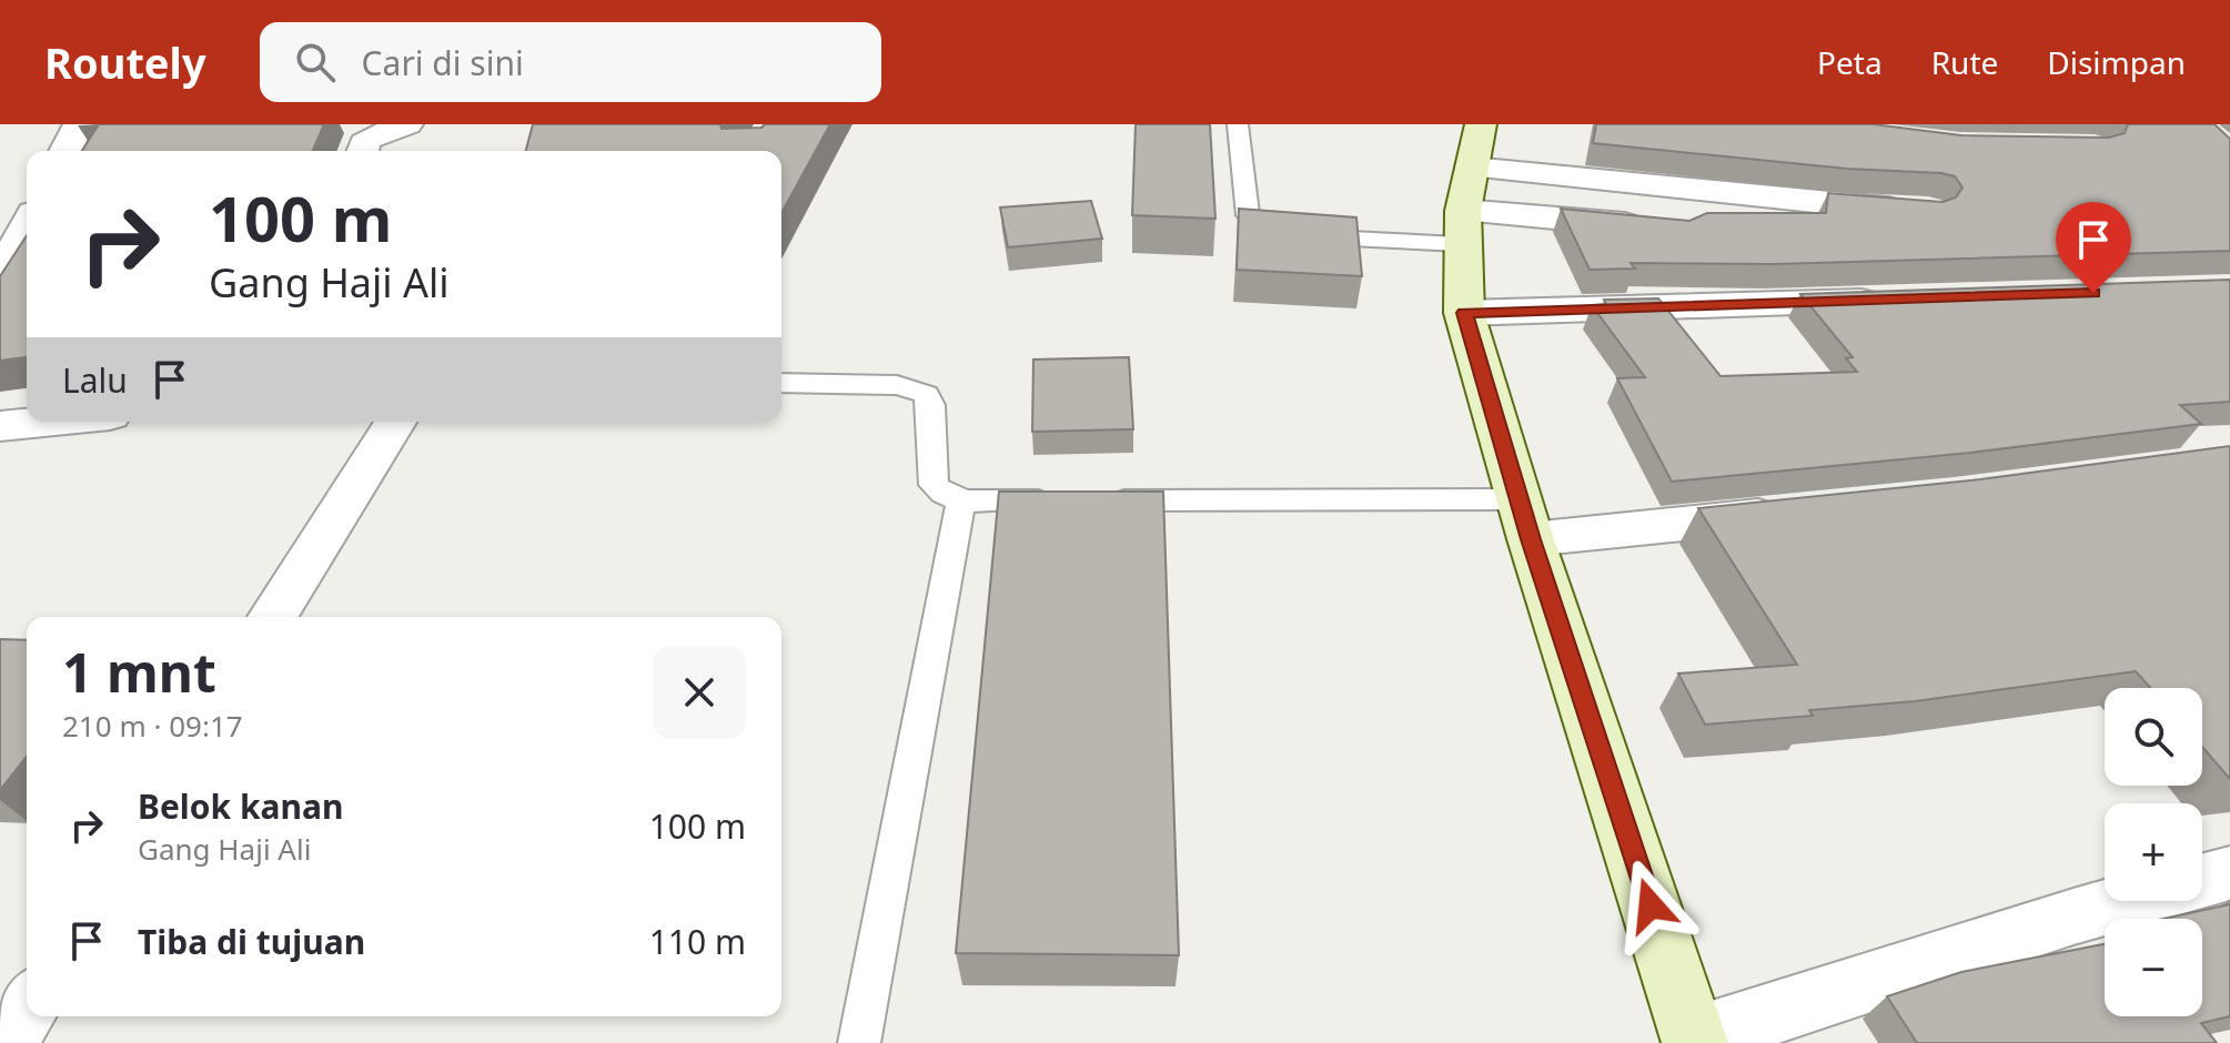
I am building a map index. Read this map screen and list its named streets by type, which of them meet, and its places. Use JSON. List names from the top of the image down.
{
  "page": {
    "header": "Routely",
    "search": "Cari di sini",
    "nav": ["Peta", "Rute", "Disimpan"],
    "turn": ["100 m", "Gang Haji Ali"],
    "then": "Lalu",
    "heading": ["1 mnt", "210 m · 09:17"],
    "map_buttons": ["+", "−"],
    "list": [
      {
        "name": "Belok kanan",
        "note": "Gang Haji Ali",
        "value": "100 m"
      },
      {
        "name": "Tiba di tujuan",
        "value": "110 m"
      }
    ]
  }
}
